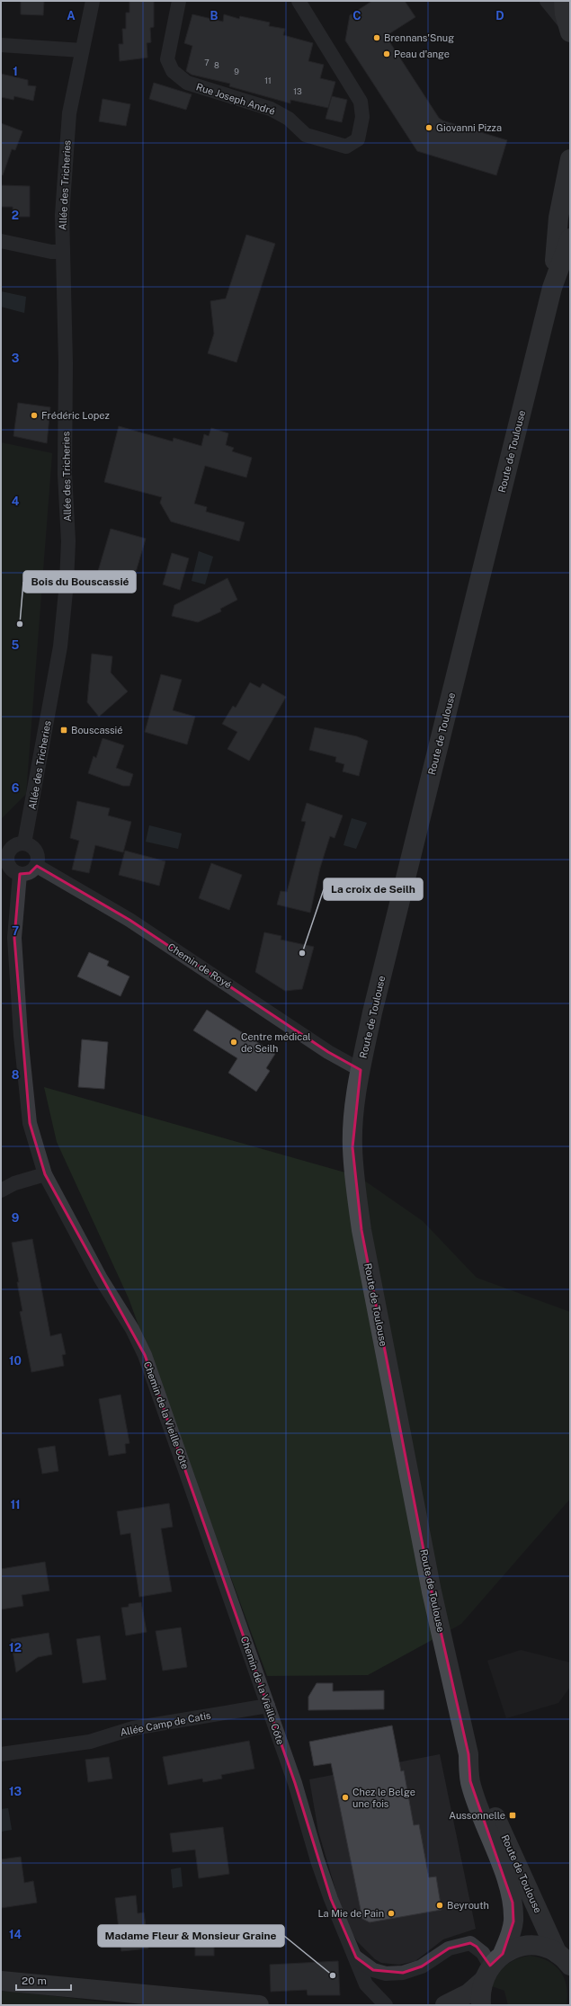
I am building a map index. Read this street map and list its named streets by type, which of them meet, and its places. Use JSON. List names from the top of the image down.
{
  "streets": {
    "main road": ["Route de Toulouse"],
    "street": [
      "Rue Joseph André",
      "Allée des Tricheries",
      "Chemin de Royé",
      "Chemin de la Vieille Côte",
      "Allée Camp de Catis"
    ]
  },
  "crossings": [
    ["Allée des Tricheries", "Chemin de Royé"],
    ["Allée des Tricheries", "Chemin de la Vieille Côte"],
    ["Route de Toulouse", "Chemin de Royé"],
    ["Route de Toulouse", "Chemin de la Vieille Côte"],
    ["Chemin de Royé", "Chemin de la Vieille Côte"],
    ["Chemin de la Vieille Côte", "Allée Camp de Catis"]
  ],
  "places": {
    "other": [
      "Brennans'Snug",
      "Peau d'ange",
      "Giovanni Pizza",
      "Frédéric Lopez",
      "Bois du Bouscassié",
      "La croix de Seilh",
      "Centre médical de Seilh",
      "Chez le Belge une fois",
      "Beyrouth",
      "La Mie de Pain",
      "Madame Fleur & Monsieur Graine"
    ],
    "transit": ["Bouscassié", "Aussonnelle"]
  },
  "house_numbers": [
    "7",
    "8",
    "9",
    "11",
    "13"
  ],
  "scale_bar": "20 m",
  "grid": {
    "columns": [
      "A",
      "B",
      "C",
      "D"
    ],
    "rows": [
      "1",
      "2",
      "3",
      "4",
      "5",
      "6",
      "7",
      "8",
      "9",
      "10",
      "11",
      "12",
      "13",
      "14"
    ]
  }
}
